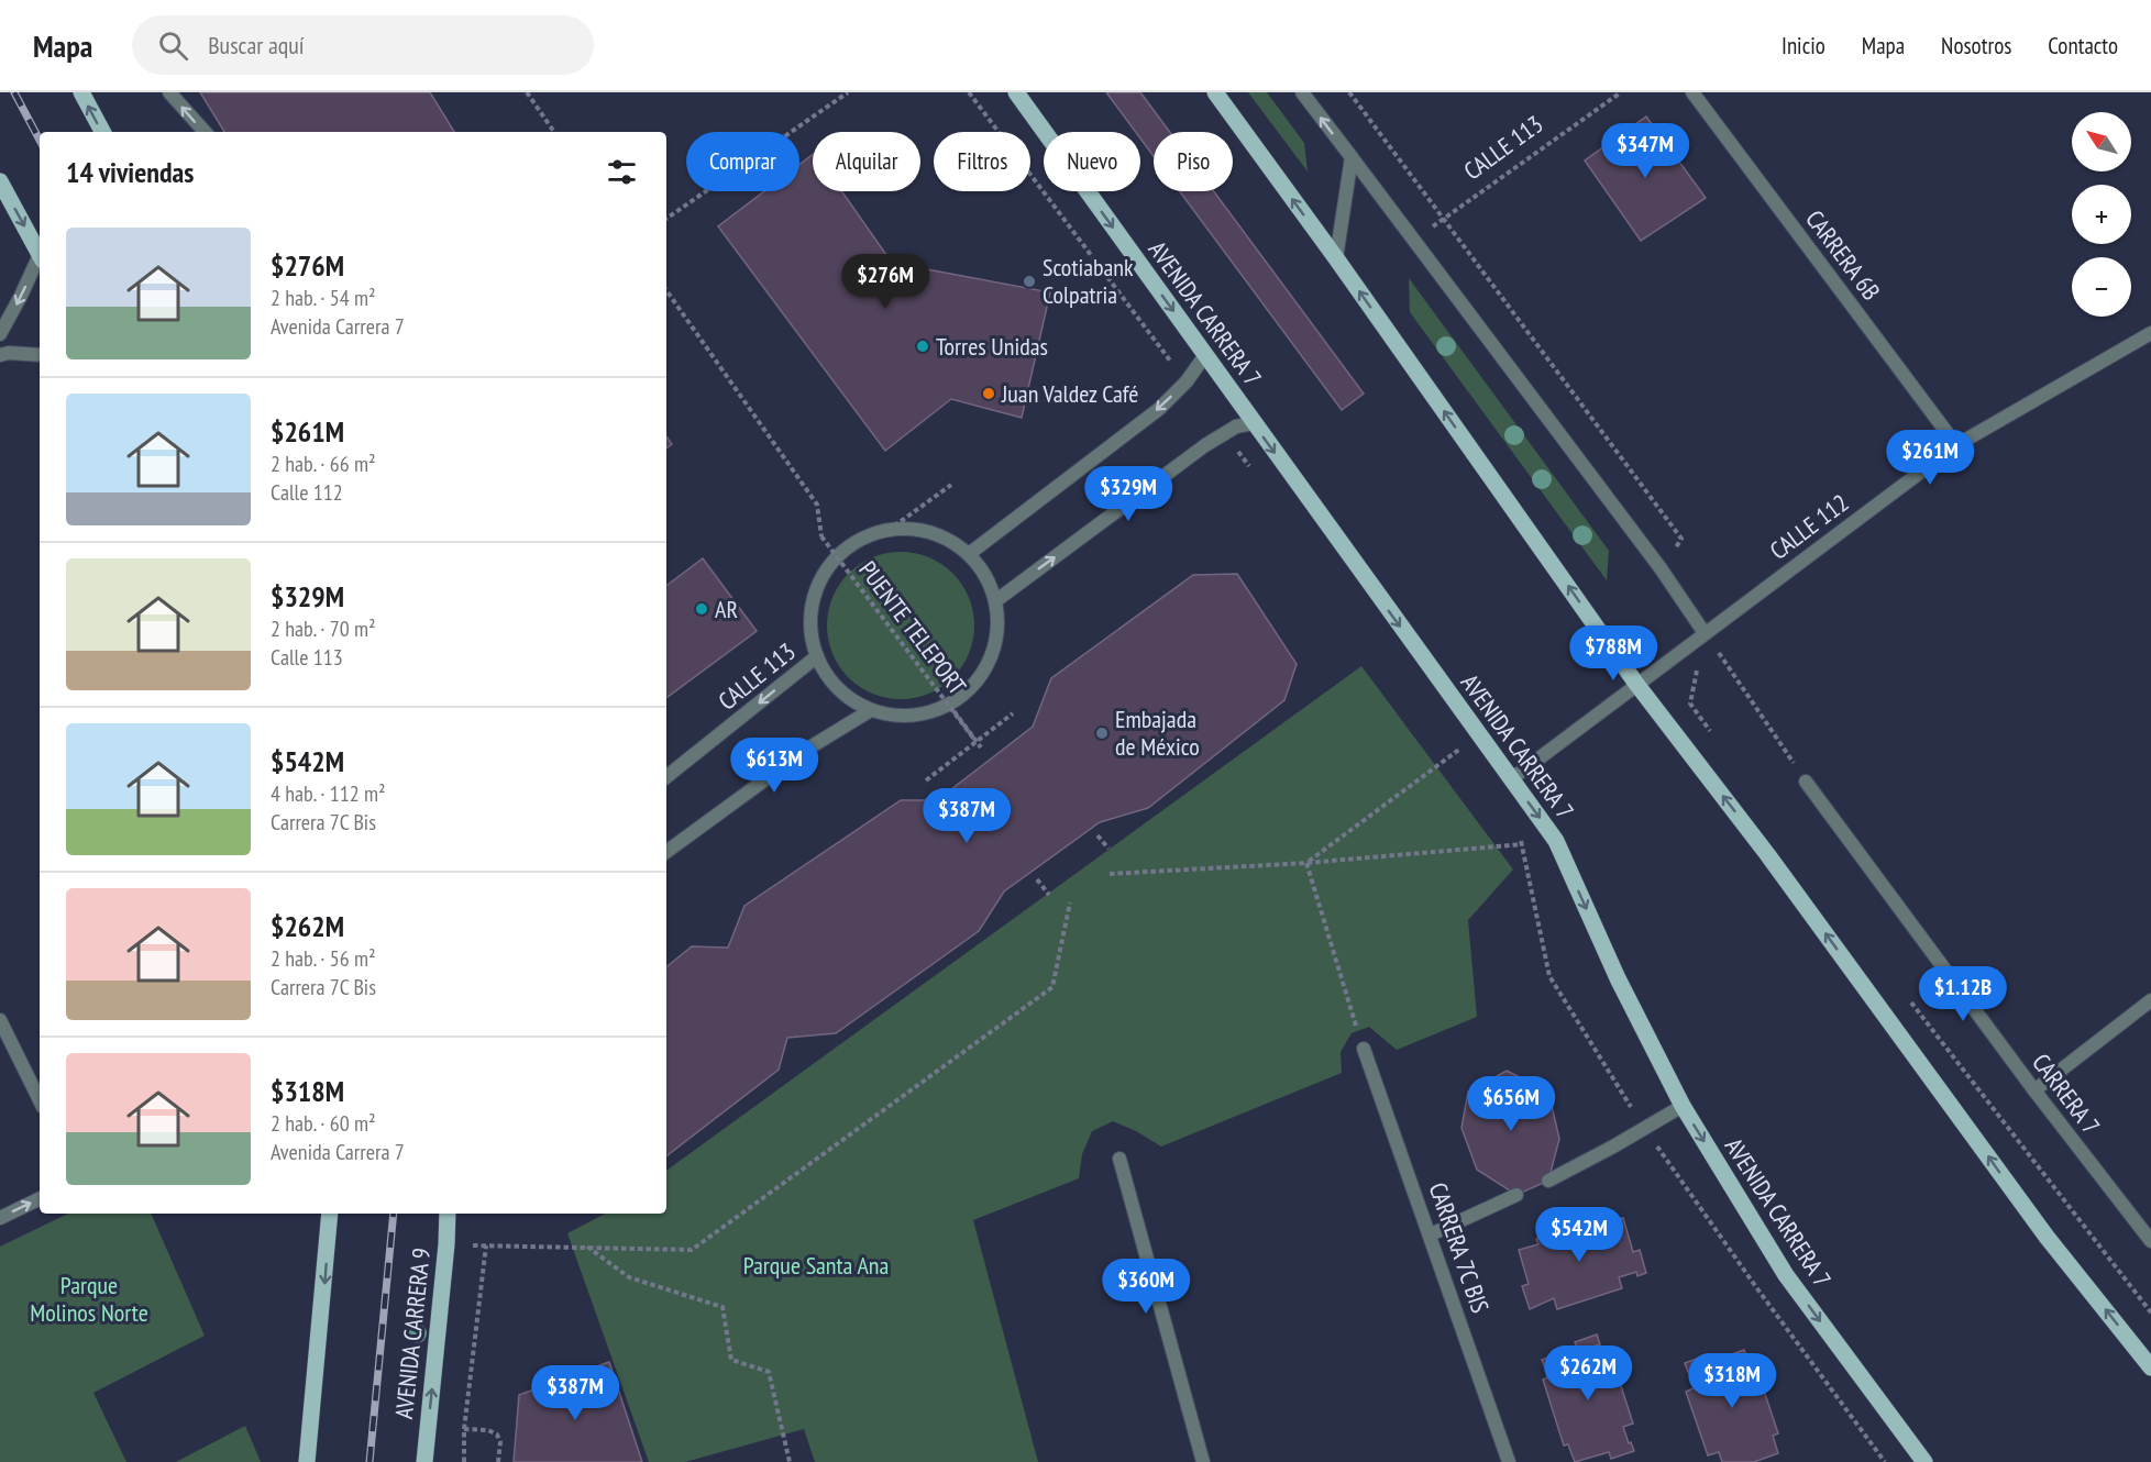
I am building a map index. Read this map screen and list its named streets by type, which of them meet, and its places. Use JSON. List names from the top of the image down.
{
  "streets": {
    "main road": ["AVENIDA CARRERA 7", "AVENIDA CARRERA 9"],
    "street": [
      "CALLE 113",
      "CARRERA 6B",
      "CALLE 112",
      "CARRERA 7",
      "CARRERA 7C BIS"
    ],
    "path": ["PUENTE TELEPORT"]
  },
  "crossings": [
    ["CARRERA 6B", "CALLE 112"],
    ["AVENIDA CARRERA 7", "CALLE 112"]
  ],
  "one_way": ["CALLE 113", "AVENIDA CARRERA 7"],
  "parks": ["Parque Santa Ana", "Parque Molinos Norte"],
  "places": [
    "Scotiabank Colpatria",
    "Torres Unidas",
    "Juan Valdez Café",
    "AR",
    "Embajada de México"
  ],
  "north": "top left",
  "page": {
    "header": "Mapa",
    "search": "Buscar aquí",
    "nav": [
      "Inicio",
      "Mapa",
      "Nosotros",
      "Contacto"
    ],
    "map_buttons": ["+", "−"],
    "price": [
      "$347M",
      "$276M",
      "$261M",
      "$329M",
      "$788M",
      "$613M",
      "$387M",
      "$1.12B",
      "$656M",
      "$542M",
      "$360M",
      "$262M",
      "$318M",
      "$387M"
    ],
    "chip": [
      "Comprar",
      "Alquilar",
      "Filtros",
      "Nuevo",
      "Piso"
    ],
    "heading": "14 viviendas",
    "list": [
      {
        "name": "$276M",
        "note": "2 hab. · 54 m² · Avenida Carrera 7"
      },
      {
        "name": "$261M",
        "note": "2 hab. · 66 m² · Calle 112"
      },
      {
        "name": "$329M",
        "note": "2 hab. · 70 m² · Calle 113"
      },
      {
        "name": "$542M",
        "note": "4 hab. · 112 m² · Carrera 7C Bis"
      },
      {
        "name": "$262M",
        "note": "2 hab. · 56 m² · Carrera 7C Bis"
      },
      {
        "name": "$318M",
        "note": "2 hab. · 60 m² · Avenida Carrera 7"
      }
    ]
  }
}
